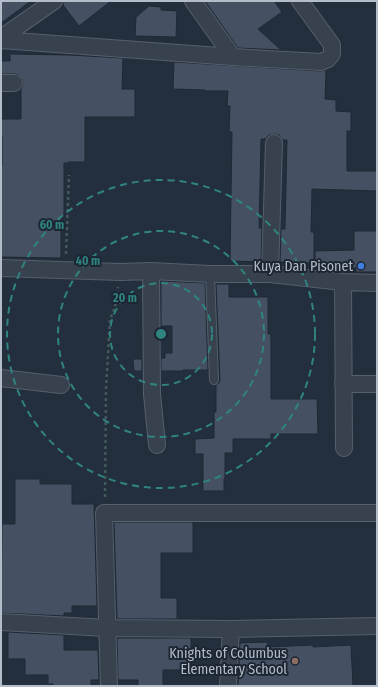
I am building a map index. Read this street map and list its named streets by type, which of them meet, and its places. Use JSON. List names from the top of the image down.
{
  "places": ["Kuya Dan Pisonet", "Knights of Columbus Elementary School"],
  "rings": ["60 m", "40 m", "20 m"]
}
